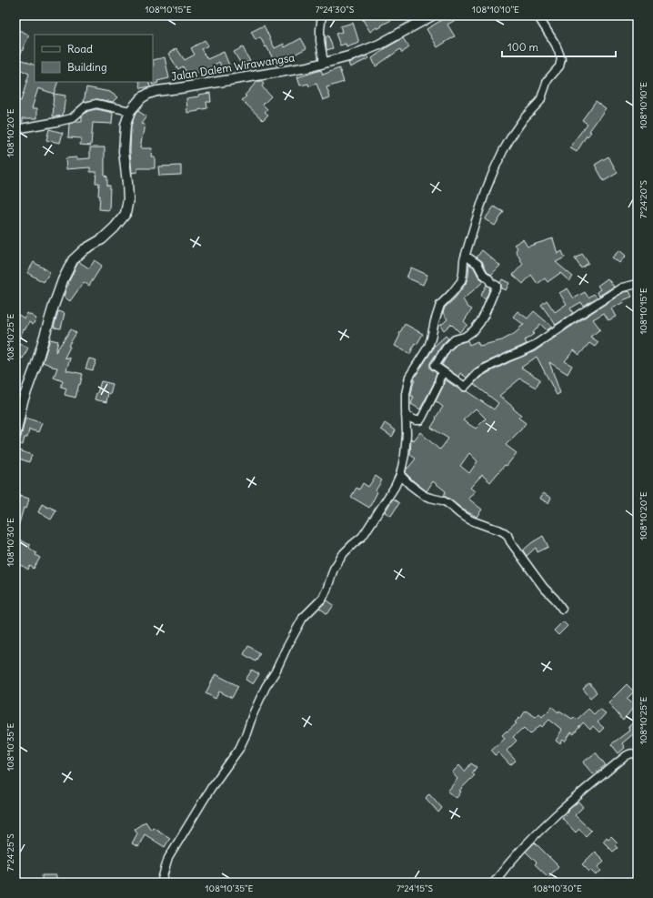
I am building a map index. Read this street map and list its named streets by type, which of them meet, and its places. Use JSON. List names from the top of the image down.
{
  "streets": {
    "street": ["Jalan Dalem Wirawangsa"]
  },
  "legend": ["Road", "Building"],
  "scale_bar": "100 m",
  "coordinates": [
    "108°10'15\"E",
    "7°24'30\"S",
    "108°10'10\"E",
    "108°10'20\"E",
    "7°24'20\"S",
    "108°10'25\"E",
    "108°10'30\"E",
    "108°10'35\"E",
    "7°24'25\"S",
    "7°24'15\"S"
  ]
}
